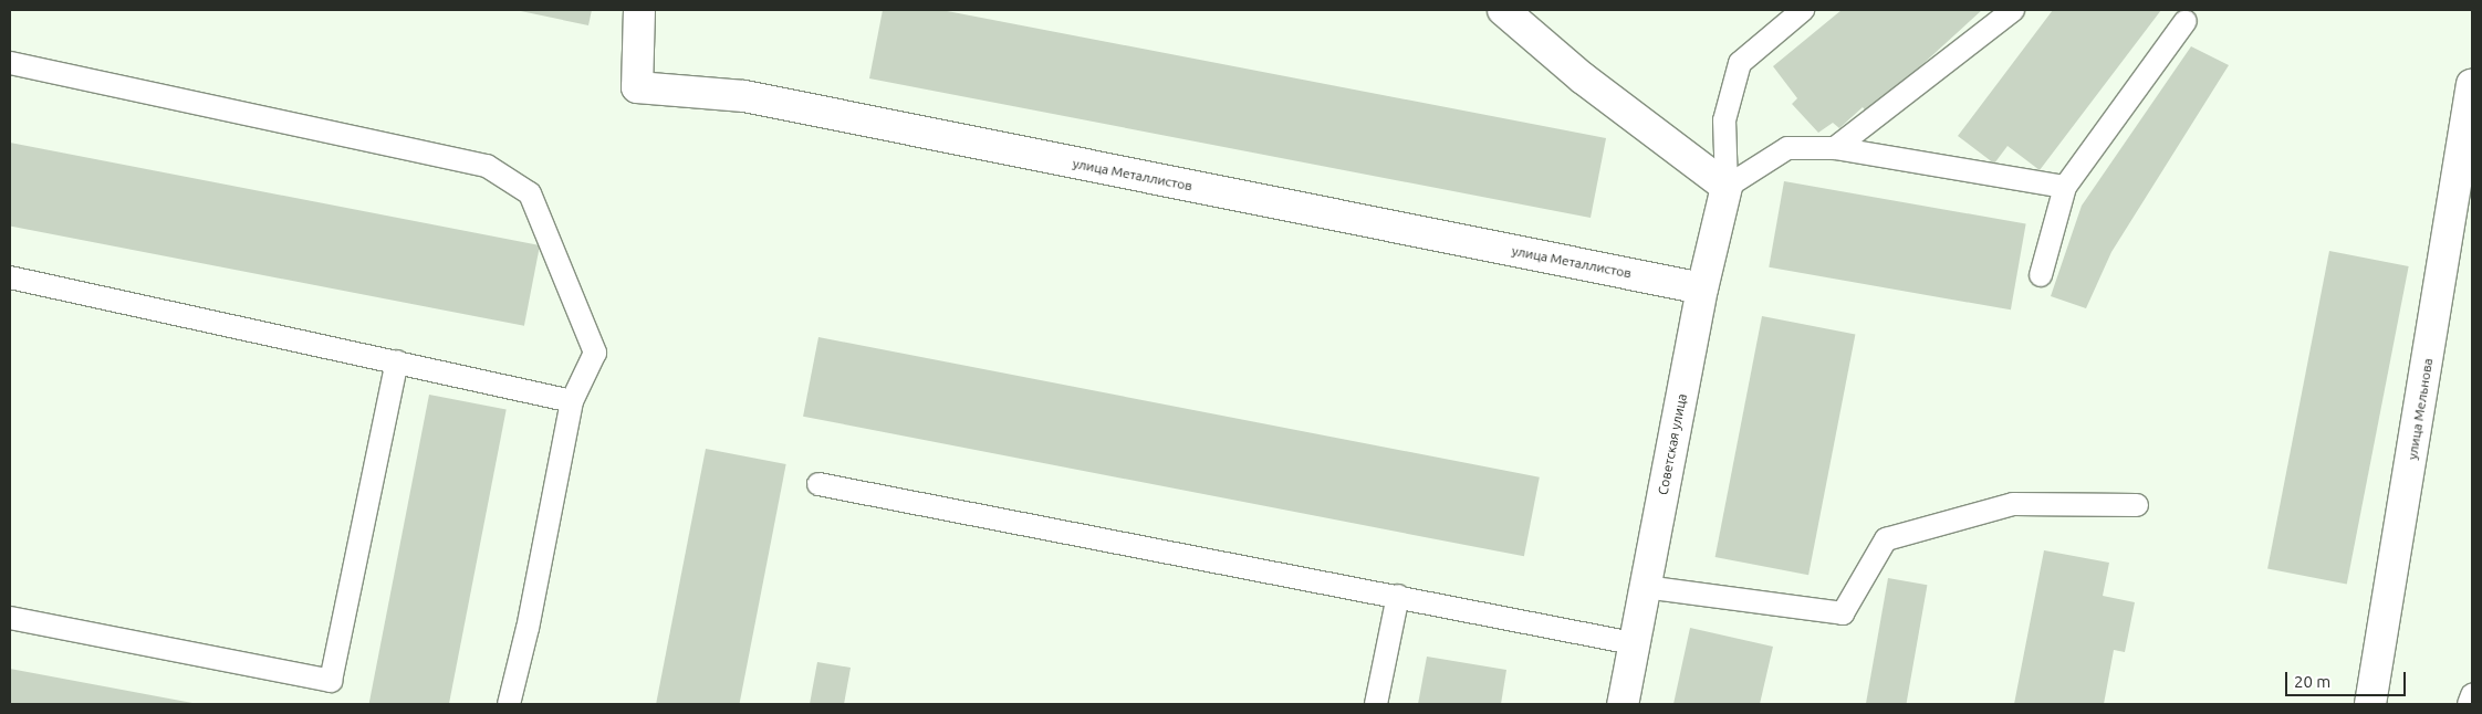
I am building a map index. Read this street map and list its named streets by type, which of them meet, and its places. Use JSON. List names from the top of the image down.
{
  "streets": {
    "street": ["улица Металлистов", "улица Мельнова", "Советская улица"]
  },
  "crossings": [
    ["улица Металлистов", "Советская улица"]
  ],
  "scale_bar": "20 m"
}
